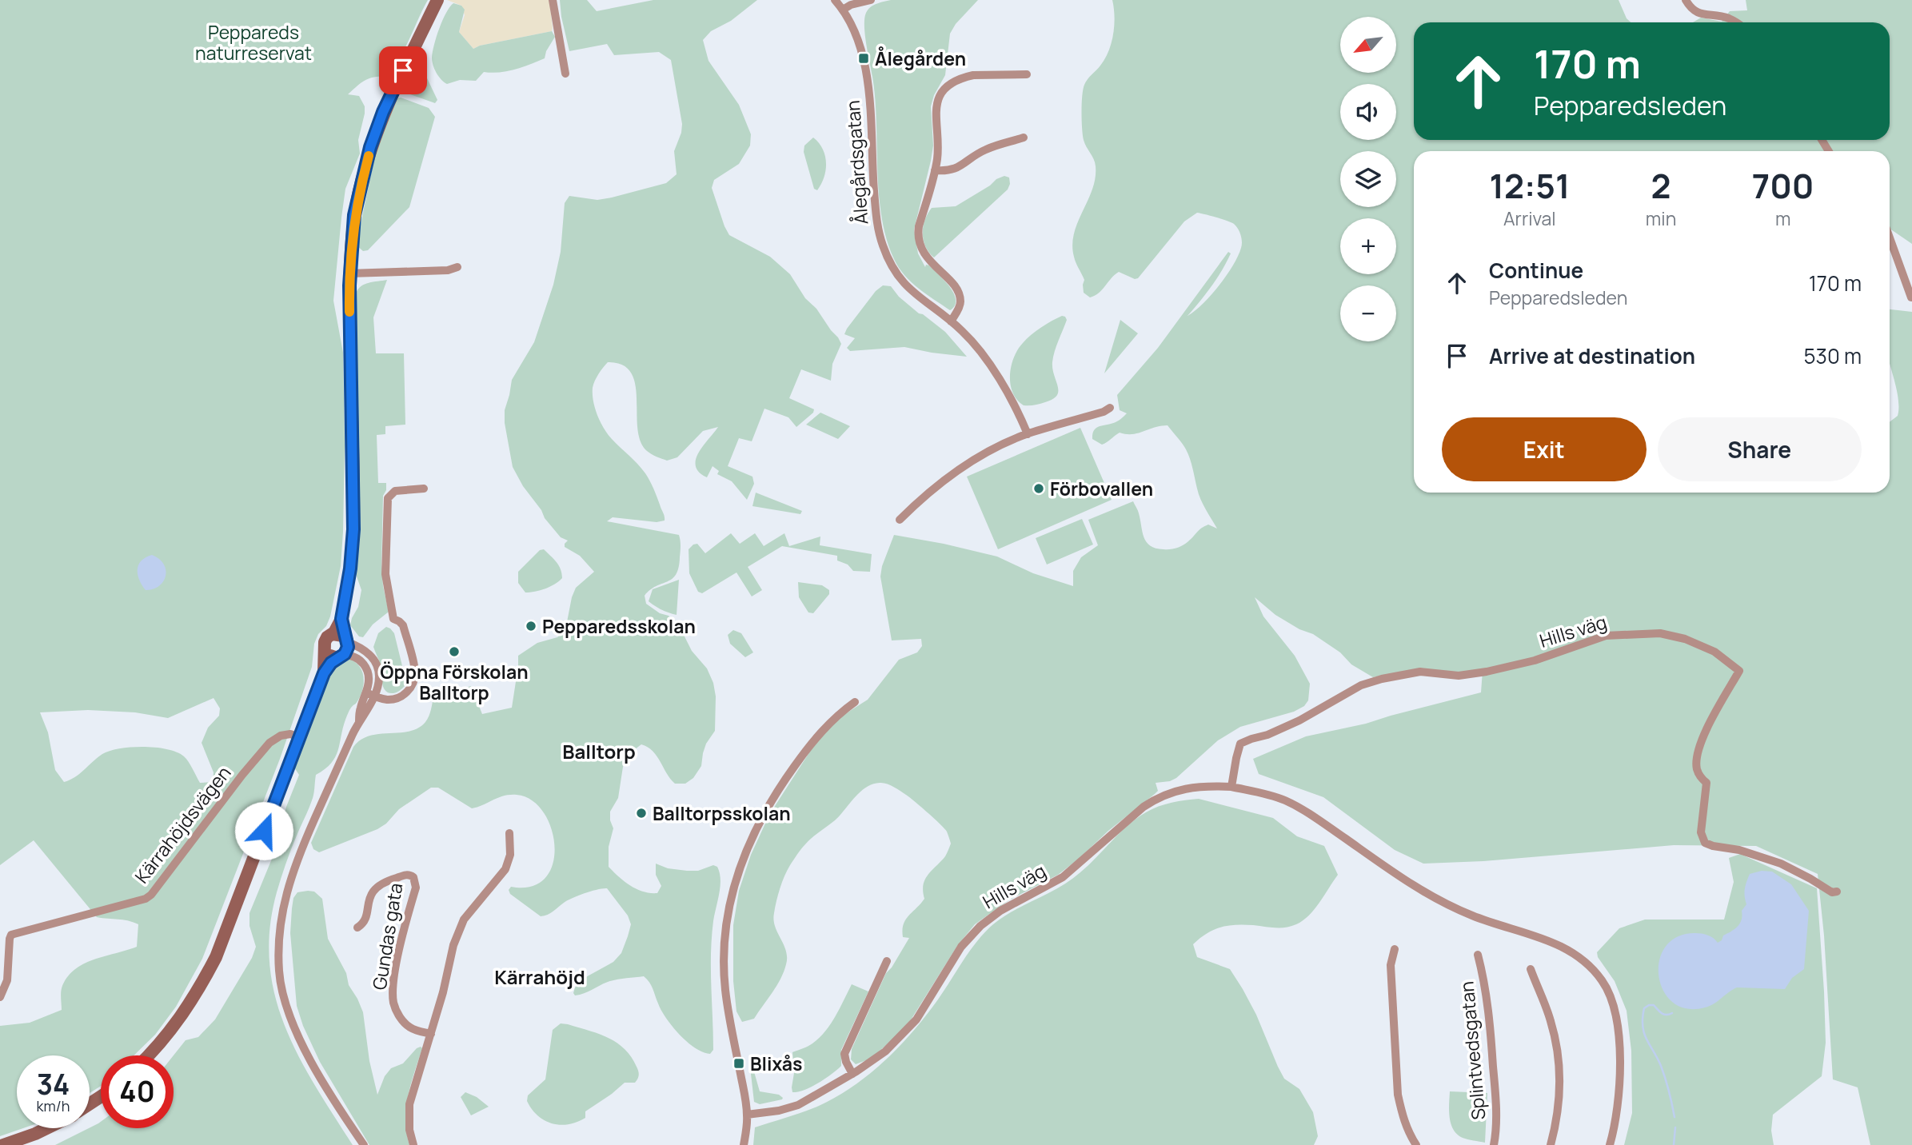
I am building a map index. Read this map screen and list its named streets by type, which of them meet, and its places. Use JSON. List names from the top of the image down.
{
  "streets": {
    "street": [
      "Ålegårdsgatan",
      "Hills väg",
      "Kärrahöjdsvägen",
      "Gundas gata",
      "Splintvedsgatan"
    ]
  },
  "districts": ["Balltorp", "Kärrahöjd"],
  "parks": ["Peppareds naturreservat"],
  "places": {
    "transit": ["Ålegården", "Blixås"],
    "other": [
      "Förbovallen",
      "Pepparedsskolan",
      "Öppna Förskolan Balltorp",
      "Balltorpsskolan"
    ]
  },
  "north": "bottom left",
  "page": {
    "map_buttons": ["+", "−"],
    "turn": ["170 m", "Pepparedsleden"],
    "eta": [
      "12:51",
      "Arrival",
      "2",
      "min",
      "700",
      "m"
    ],
    "list": [
      {
        "name": "Continue",
        "note": "Pepparedsleden",
        "value": "170 m"
      },
      {
        "name": "Arrive at destination",
        "value": "530 m"
      }
    ],
    "buttons": ["Exit", "Share"],
    "speed": "34 km/h",
    "limit": "40"
  }
}
